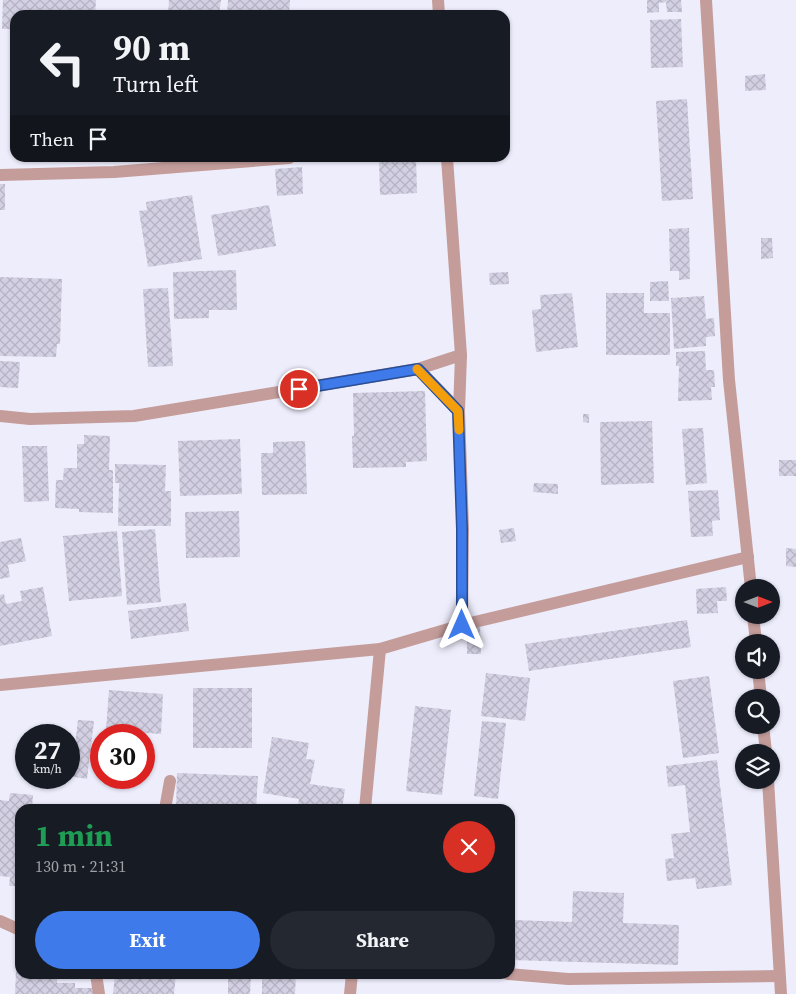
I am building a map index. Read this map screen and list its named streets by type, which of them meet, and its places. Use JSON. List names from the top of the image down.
{
  "north": "right",
  "page": {
    "turn": ["90 m", "Turn left"],
    "then": "Then",
    "speed": "27 km/h",
    "limit": "30",
    "heading": ["1 min", "130 m · 21:31"],
    "buttons": ["Exit", "Share"]
  }
}
